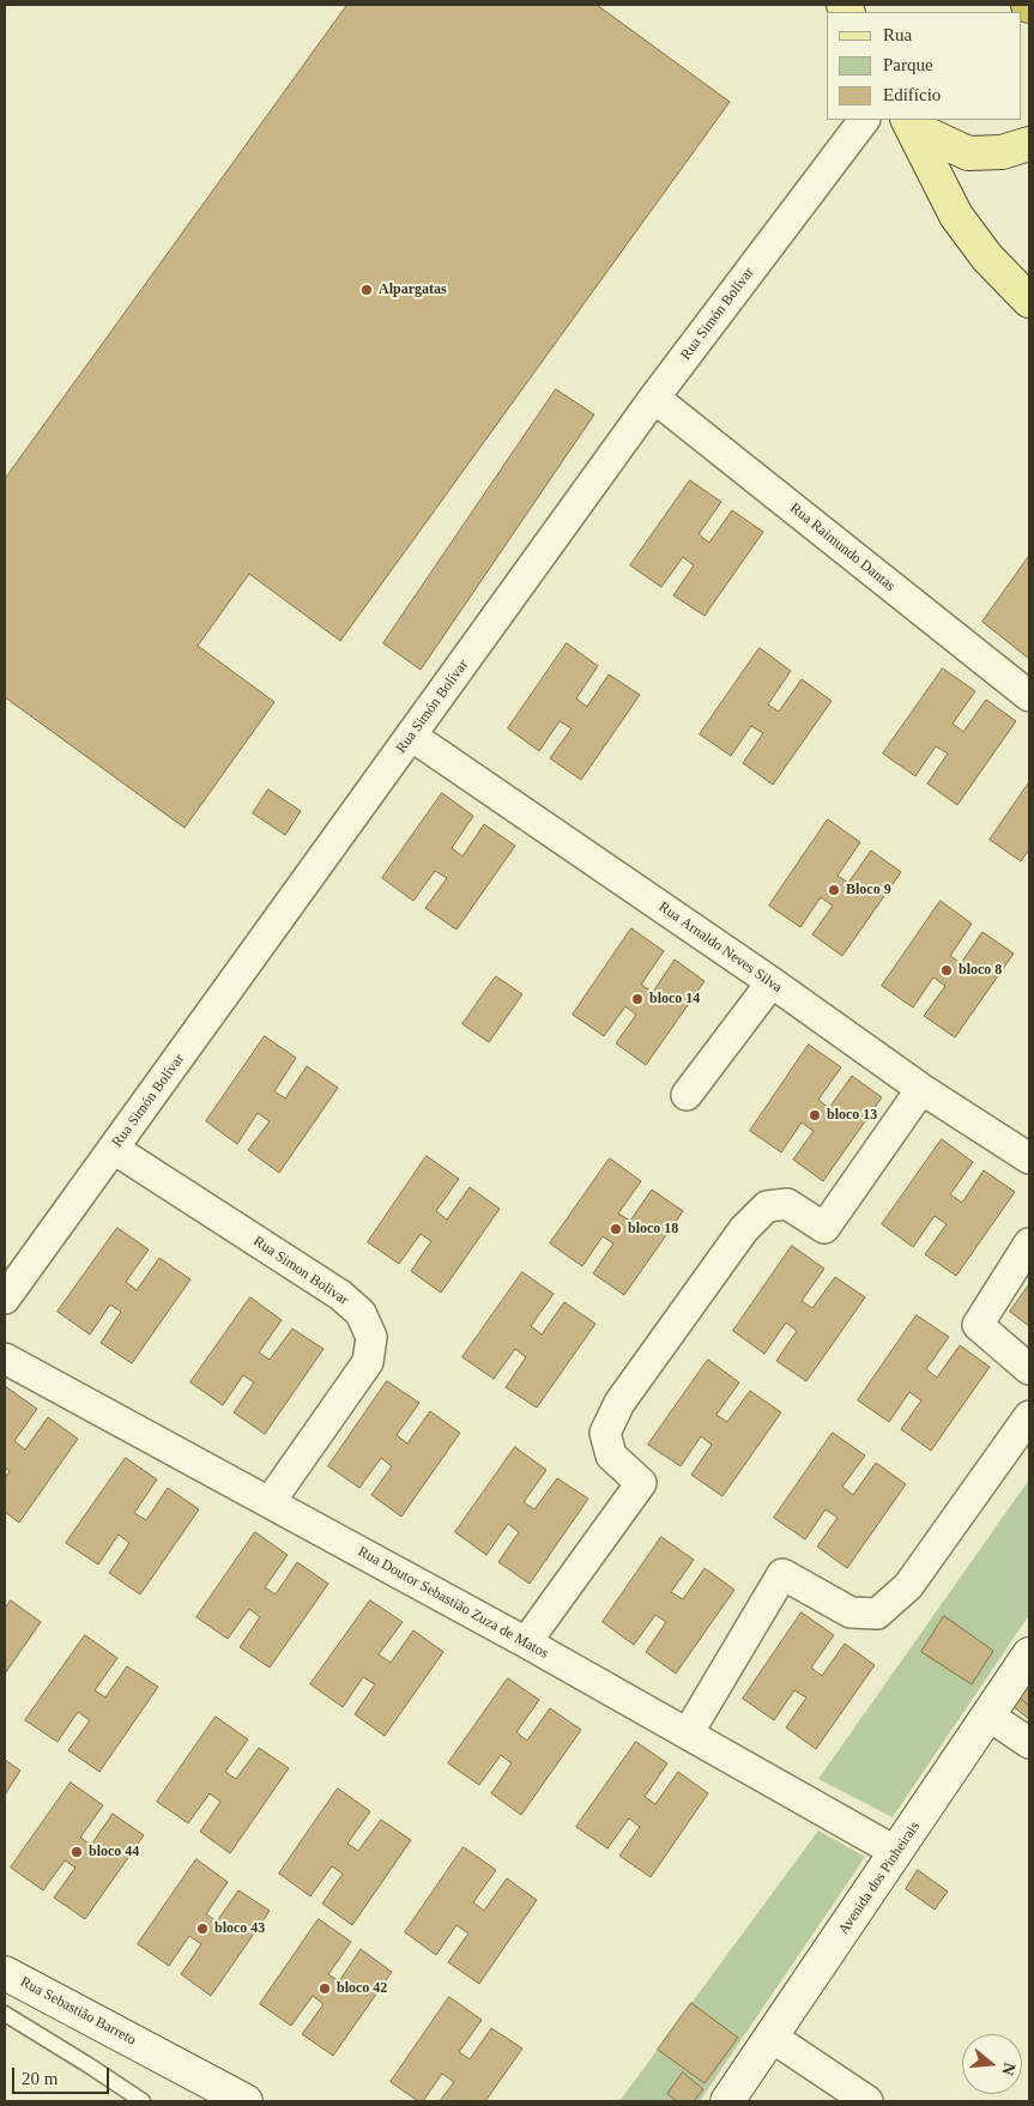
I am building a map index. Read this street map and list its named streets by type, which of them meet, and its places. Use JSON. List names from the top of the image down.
{
  "streets": {
    "main road": ["Avenida dos Pinheirais", "Rua Sebastião Barreto"],
    "street": [
      "Rua Simón Bolívar",
      "Rua Raimundo Dantas",
      "Rua Arnaldo Neves Silva",
      "Rua Simon Bolivar",
      "Rua Doutor Sebastião Zuza de Matos"
    ]
  },
  "crossings": [
    ["Rua Simón Bolívar", "Rua Raimundo Dantas"],
    ["Rua Simón Bolívar", "Rua Arnaldo Neves Silva"],
    ["Rua Simón Bolívar", "Rua Simon Bolivar"],
    ["Rua Simon Bolivar", "Rua Doutor Sebastião Zuza de Matos"],
    ["Rua Doutor Sebastião Zuza de Matos", "Avenida dos Pinheirais"]
  ],
  "places": [
    "Alpargatas",
    "Bloco 9",
    "bloco 8",
    "bloco 14",
    "bloco 13",
    "bloco 18",
    "bloco 44",
    "bloco 43",
    "bloco 42"
  ],
  "legend": ["Rua", "Parque", "Edifício"],
  "scale_bar": "20 m",
  "north": "right"
}
